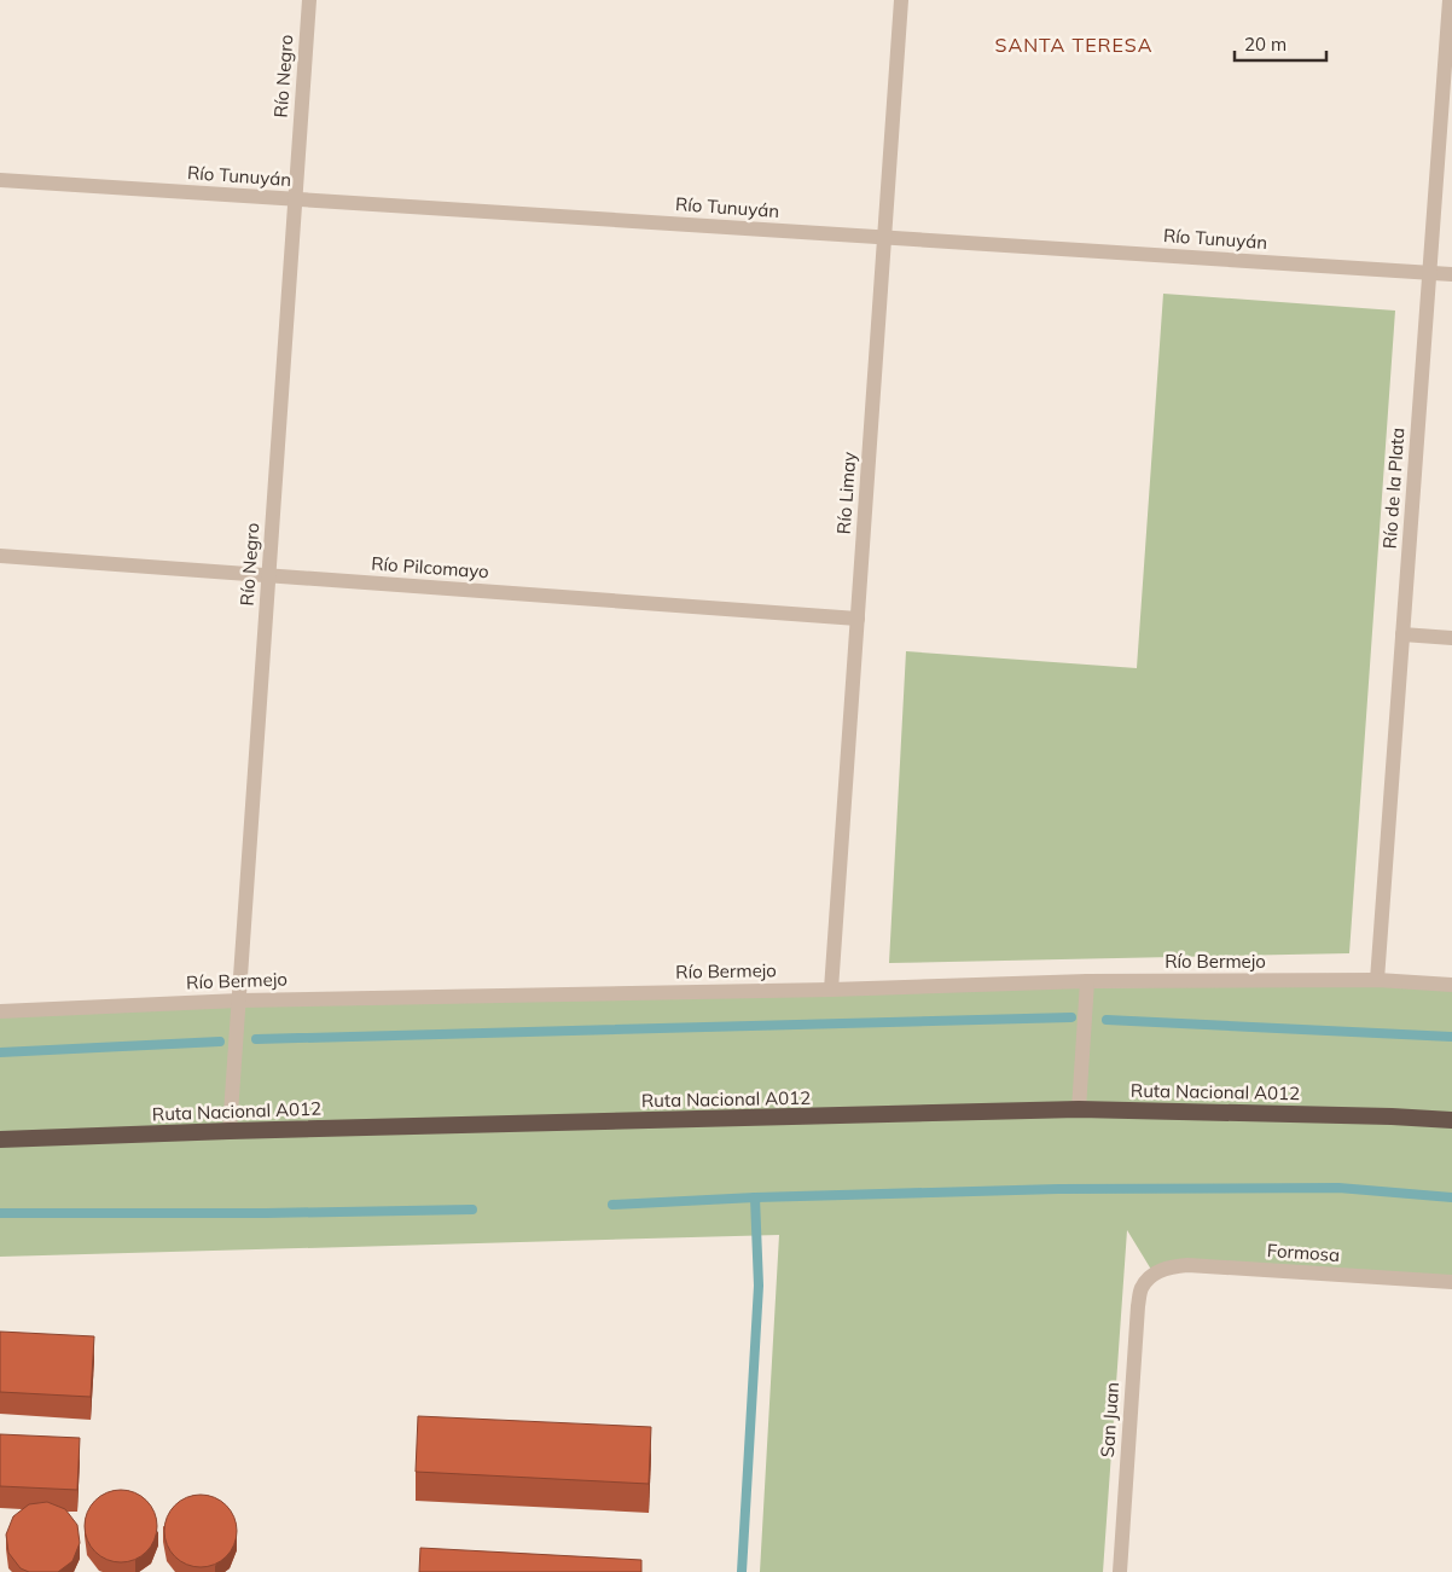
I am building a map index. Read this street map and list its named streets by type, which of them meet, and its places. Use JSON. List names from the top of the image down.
{
  "streets": {
    "highway": ["Ruta Nacional A012"],
    "street": [
      "Río Negro",
      "Río Tunuyán",
      "Río de la Plata",
      "Río Limay",
      "Río Pilcomayo",
      "Río Bermejo",
      "Formosa",
      "San Juan"
    ]
  },
  "crossings": [
    ["Río Negro", "Río Tunuyán"],
    ["Río Negro", "Río Pilcomayo"],
    ["Río Negro", "Río Bermejo"],
    ["Río Negro", "Ruta Nacional A012"],
    ["Río Tunuyán", "Río de la Plata"],
    ["Río Tunuyán", "Río Limay"],
    ["Río de la Plata", "Río Bermejo"],
    ["Río Limay", "Río Pilcomayo"],
    ["Río Limay", "Río Bermejo"],
    ["Formosa", "San Juan"]
  ],
  "districts": ["SANTA TERESA"],
  "scale_bar": "20 m"
}
